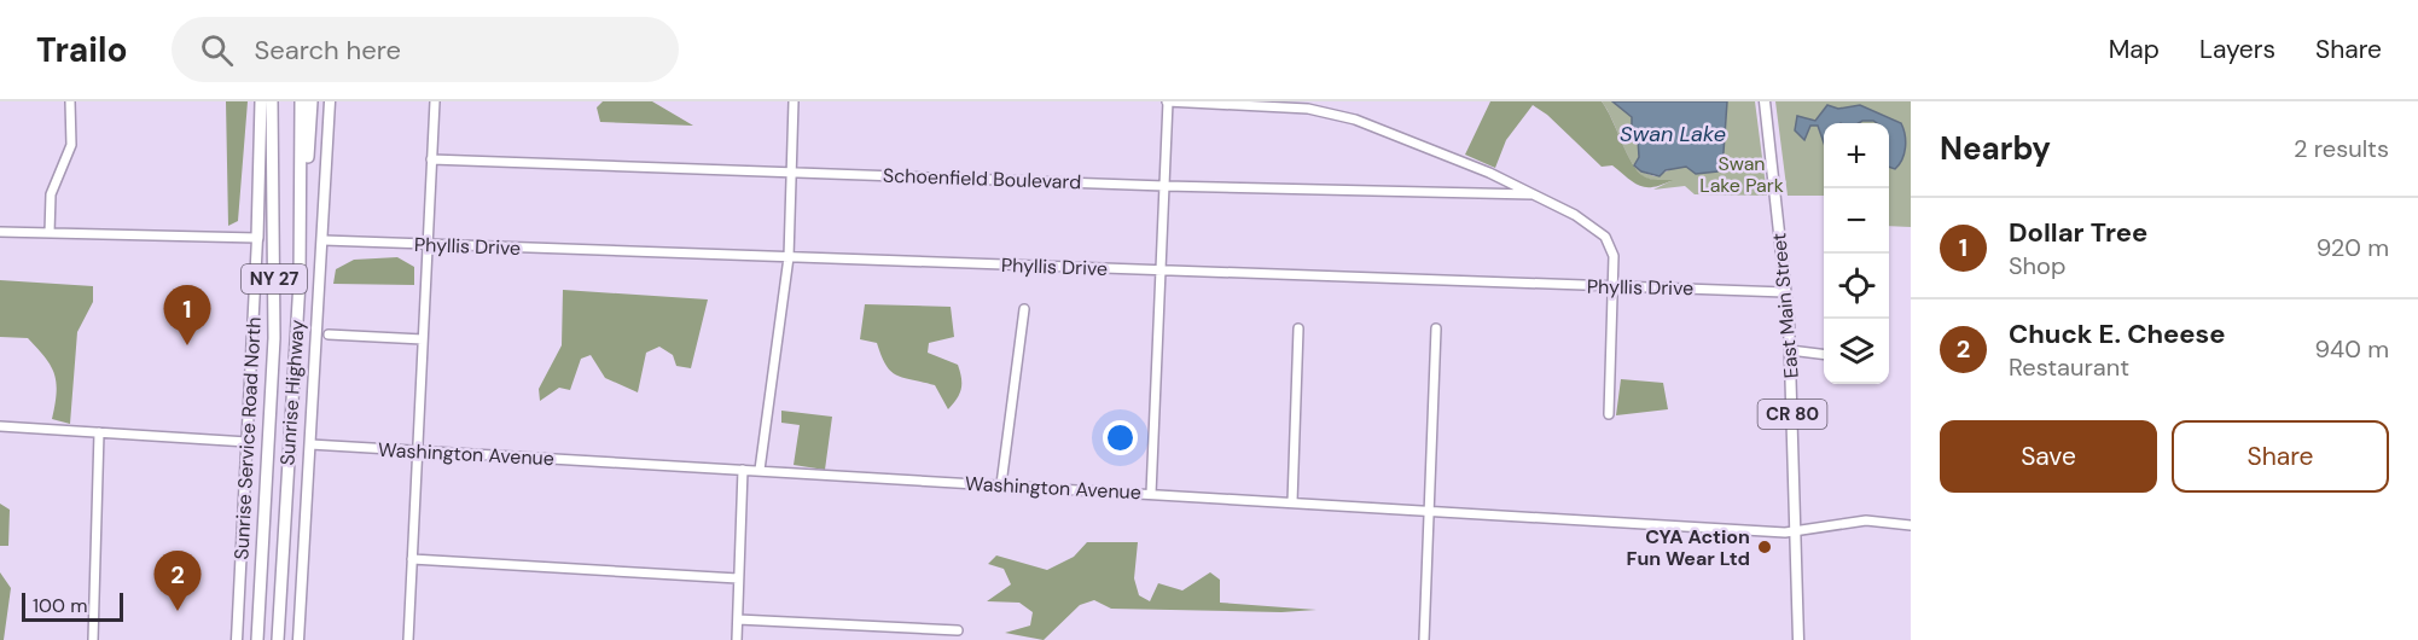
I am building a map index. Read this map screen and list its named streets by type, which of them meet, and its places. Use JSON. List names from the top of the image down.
{
  "streets": {
    "highway": ["NY 27", "Sunrise Highway"],
    "main road": ["East Main Street", "CR 80", "Sunrise Service Road North"],
    "street": ["Schoenfield Boulevard", "Phyllis Drive", "Washington Avenue"]
  },
  "crossings": [
    ["Phyllis Drive", "East Main Street"],
    ["East Main Street", "Washington Avenue"]
  ],
  "water": ["Swan Lake"],
  "parks": ["Swan Lake Park"],
  "places": ["CYA Action Fun Wear Ltd"],
  "scale_bar": "100 m",
  "page": {
    "header": "Trailo",
    "search": "Search here",
    "nav": ["Map", "Layers", "Share"],
    "heading": ["Nearby", "2 results"],
    "map_buttons": ["+", "−"],
    "list": [
      {
        "mark": "1",
        "name": "Dollar Tree",
        "note": "Shop",
        "value": "920 m"
      },
      {
        "mark": "2",
        "name": "Chuck E. Cheese",
        "note": "Restaurant",
        "value": "940 m"
      }
    ],
    "pins": ["1", "2"],
    "buttons": ["Save", "Share"],
    "scale": "100 m"
  }
}
